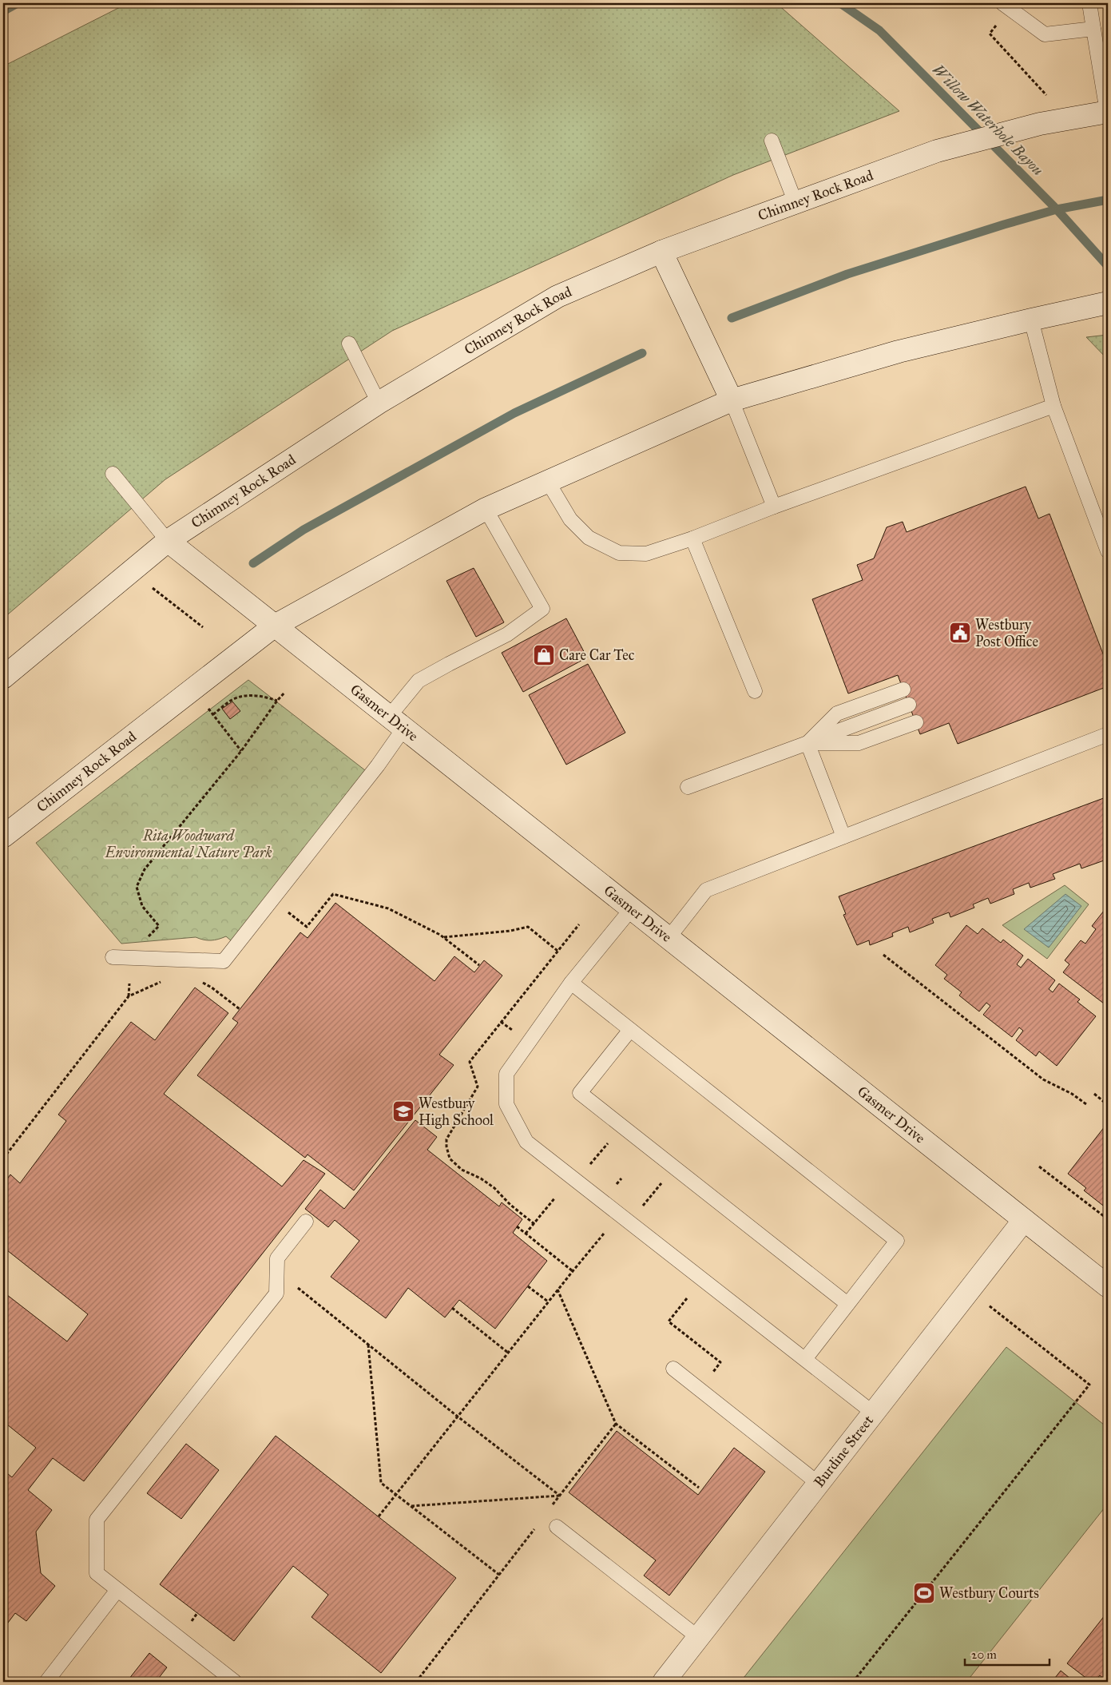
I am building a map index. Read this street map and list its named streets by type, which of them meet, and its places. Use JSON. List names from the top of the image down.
{
  "streets": {
    "main road": ["Chimney Rock Road", "Gasmer Drive", "Burdine Street"]
  },
  "crossings": [
    ["Chimney Rock Road", "Gasmer Drive"],
    ["Gasmer Drive", "Burdine Street"]
  ],
  "water": ["Willow Waterhole Bayou"],
  "parks": ["Rita Woodward Environmental Nature Park"],
  "places": {
    "public building": ["Westbury Post Office"],
    "shop": ["Care Car Tec"],
    "school or university": ["Westbury High School"],
    "sports": ["Westbury Courts"]
  },
  "scale_bar": "20 m"
}
